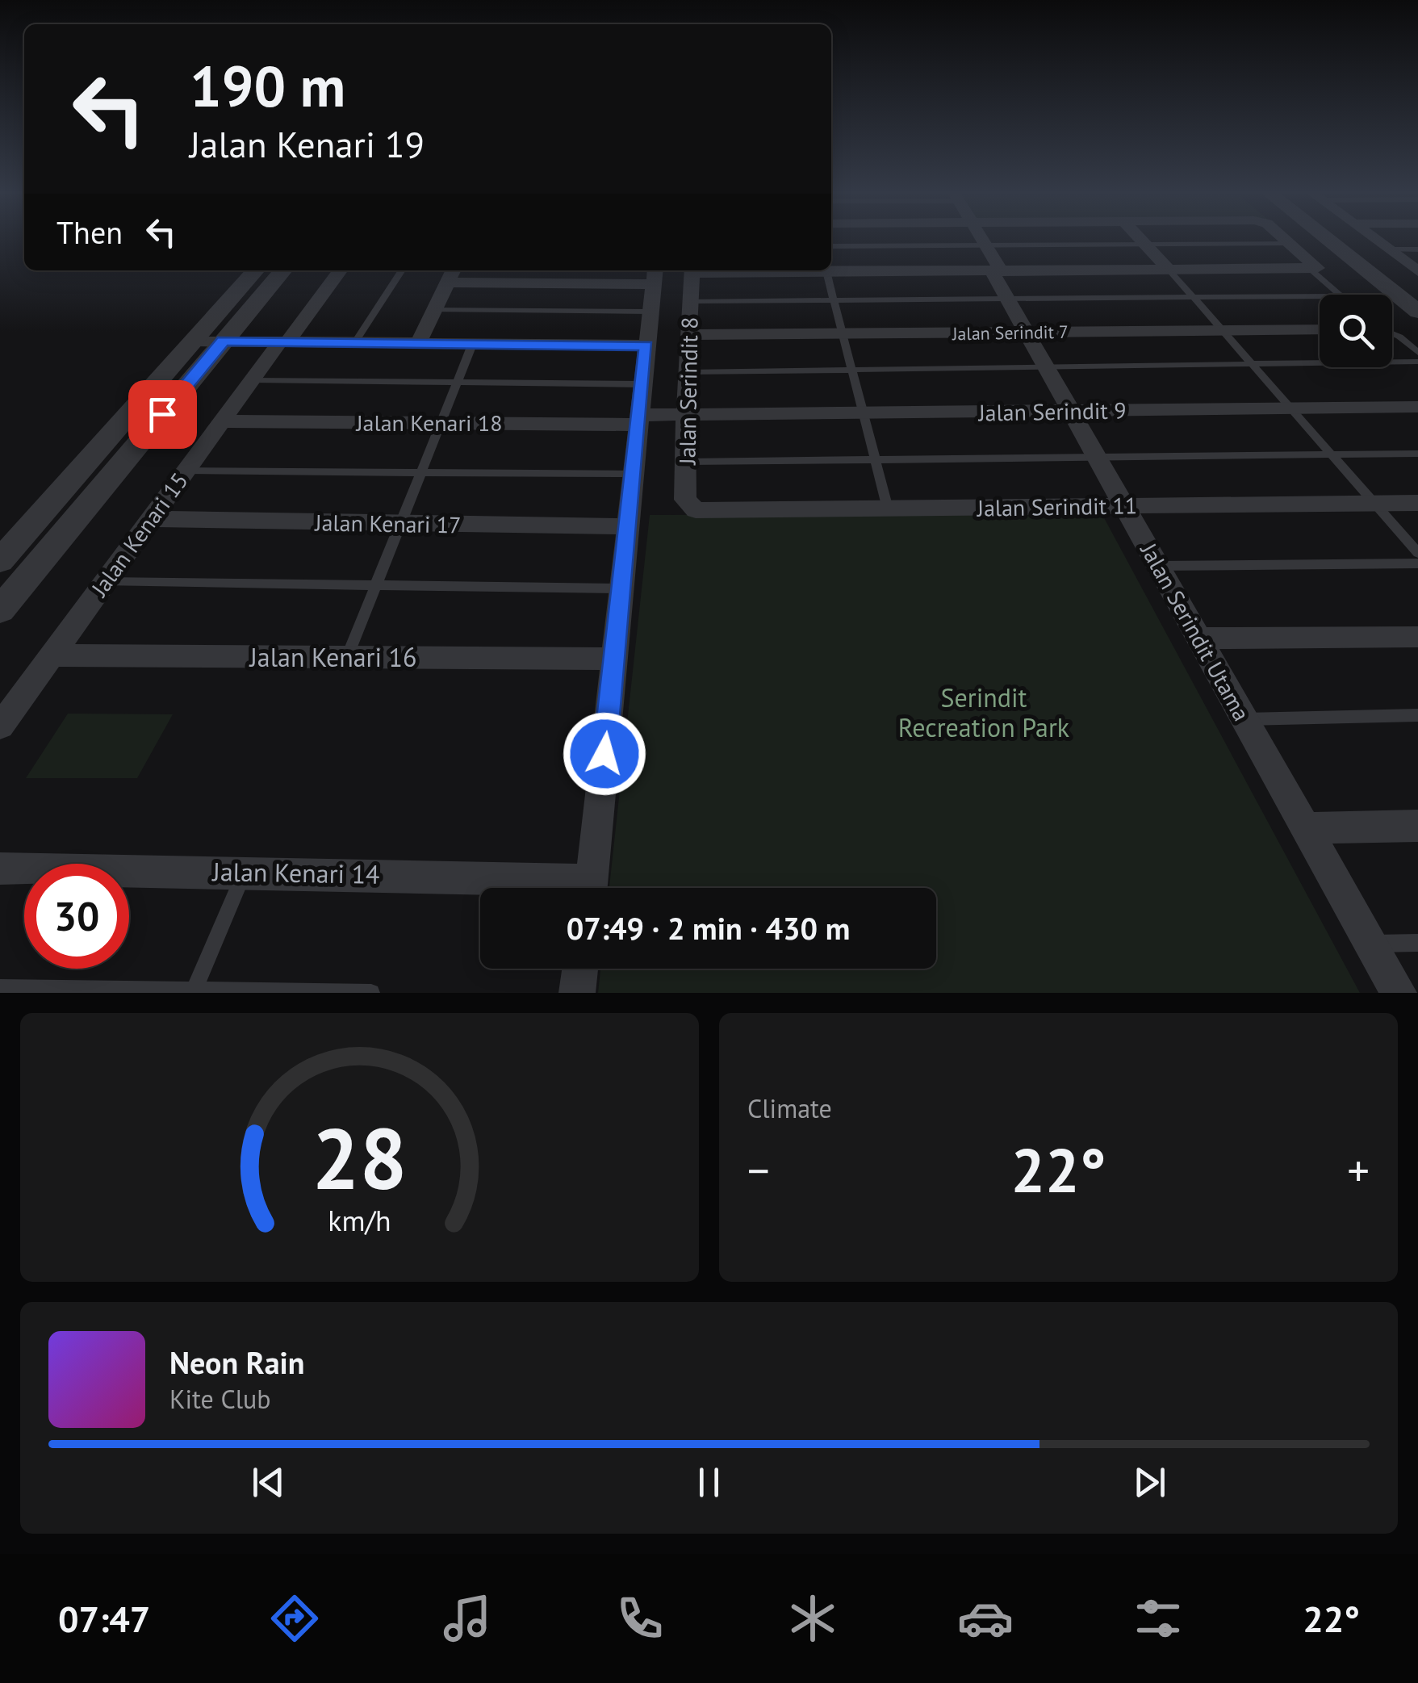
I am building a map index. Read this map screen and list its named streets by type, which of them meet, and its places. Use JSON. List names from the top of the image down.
{
  "streets": {
    "street": [
      "Jalan Serindit 7",
      "Jalan Serindit 8",
      "Jalan Serindit 9",
      "Jalan Kenari 18",
      "Jalan Serindit 11",
      "Jalan Kenari 17",
      "Jalan Kenari 15",
      "Jalan Serindit Utama",
      "Jalan Kenari 16",
      "Jalan Kenari 14"
    ]
  },
  "crossings": [
    ["Jalan Serindit 7", "Jalan Serindit 8"],
    ["Jalan Serindit 7", "Jalan Serindit Utama"],
    ["Jalan Serindit 8", "Jalan Serindit 9"],
    ["Jalan Serindit 8", "Jalan Kenari 18"],
    ["Jalan Serindit 8", "Jalan Serindit 11"],
    ["Jalan Serindit 9", "Jalan Kenari 18"],
    ["Jalan Serindit 9", "Jalan Serindit Utama"],
    ["Jalan Kenari 18", "Jalan Kenari 15"],
    ["Jalan Serindit 11", "Jalan Serindit Utama"],
    ["Jalan Kenari 17", "Jalan Kenari 15"],
    ["Jalan Kenari 15", "Jalan Kenari 16"]
  ],
  "parks": ["Serindit Recreation Park"],
  "page": {
    "turn": ["190 m", "Jalan Kenari 19"],
    "then": "Then",
    "limit": "30",
    "trip": "07:49 · 2 min · 430 m",
    "tile": "Climate",
    "heat": ["−", "22°", "+"],
    "song": ["Neon Rain", "Kite Club"],
    "tabs": ["07:47", "22°"],
    "gauge": ["28", "km/h"]
  }
}
